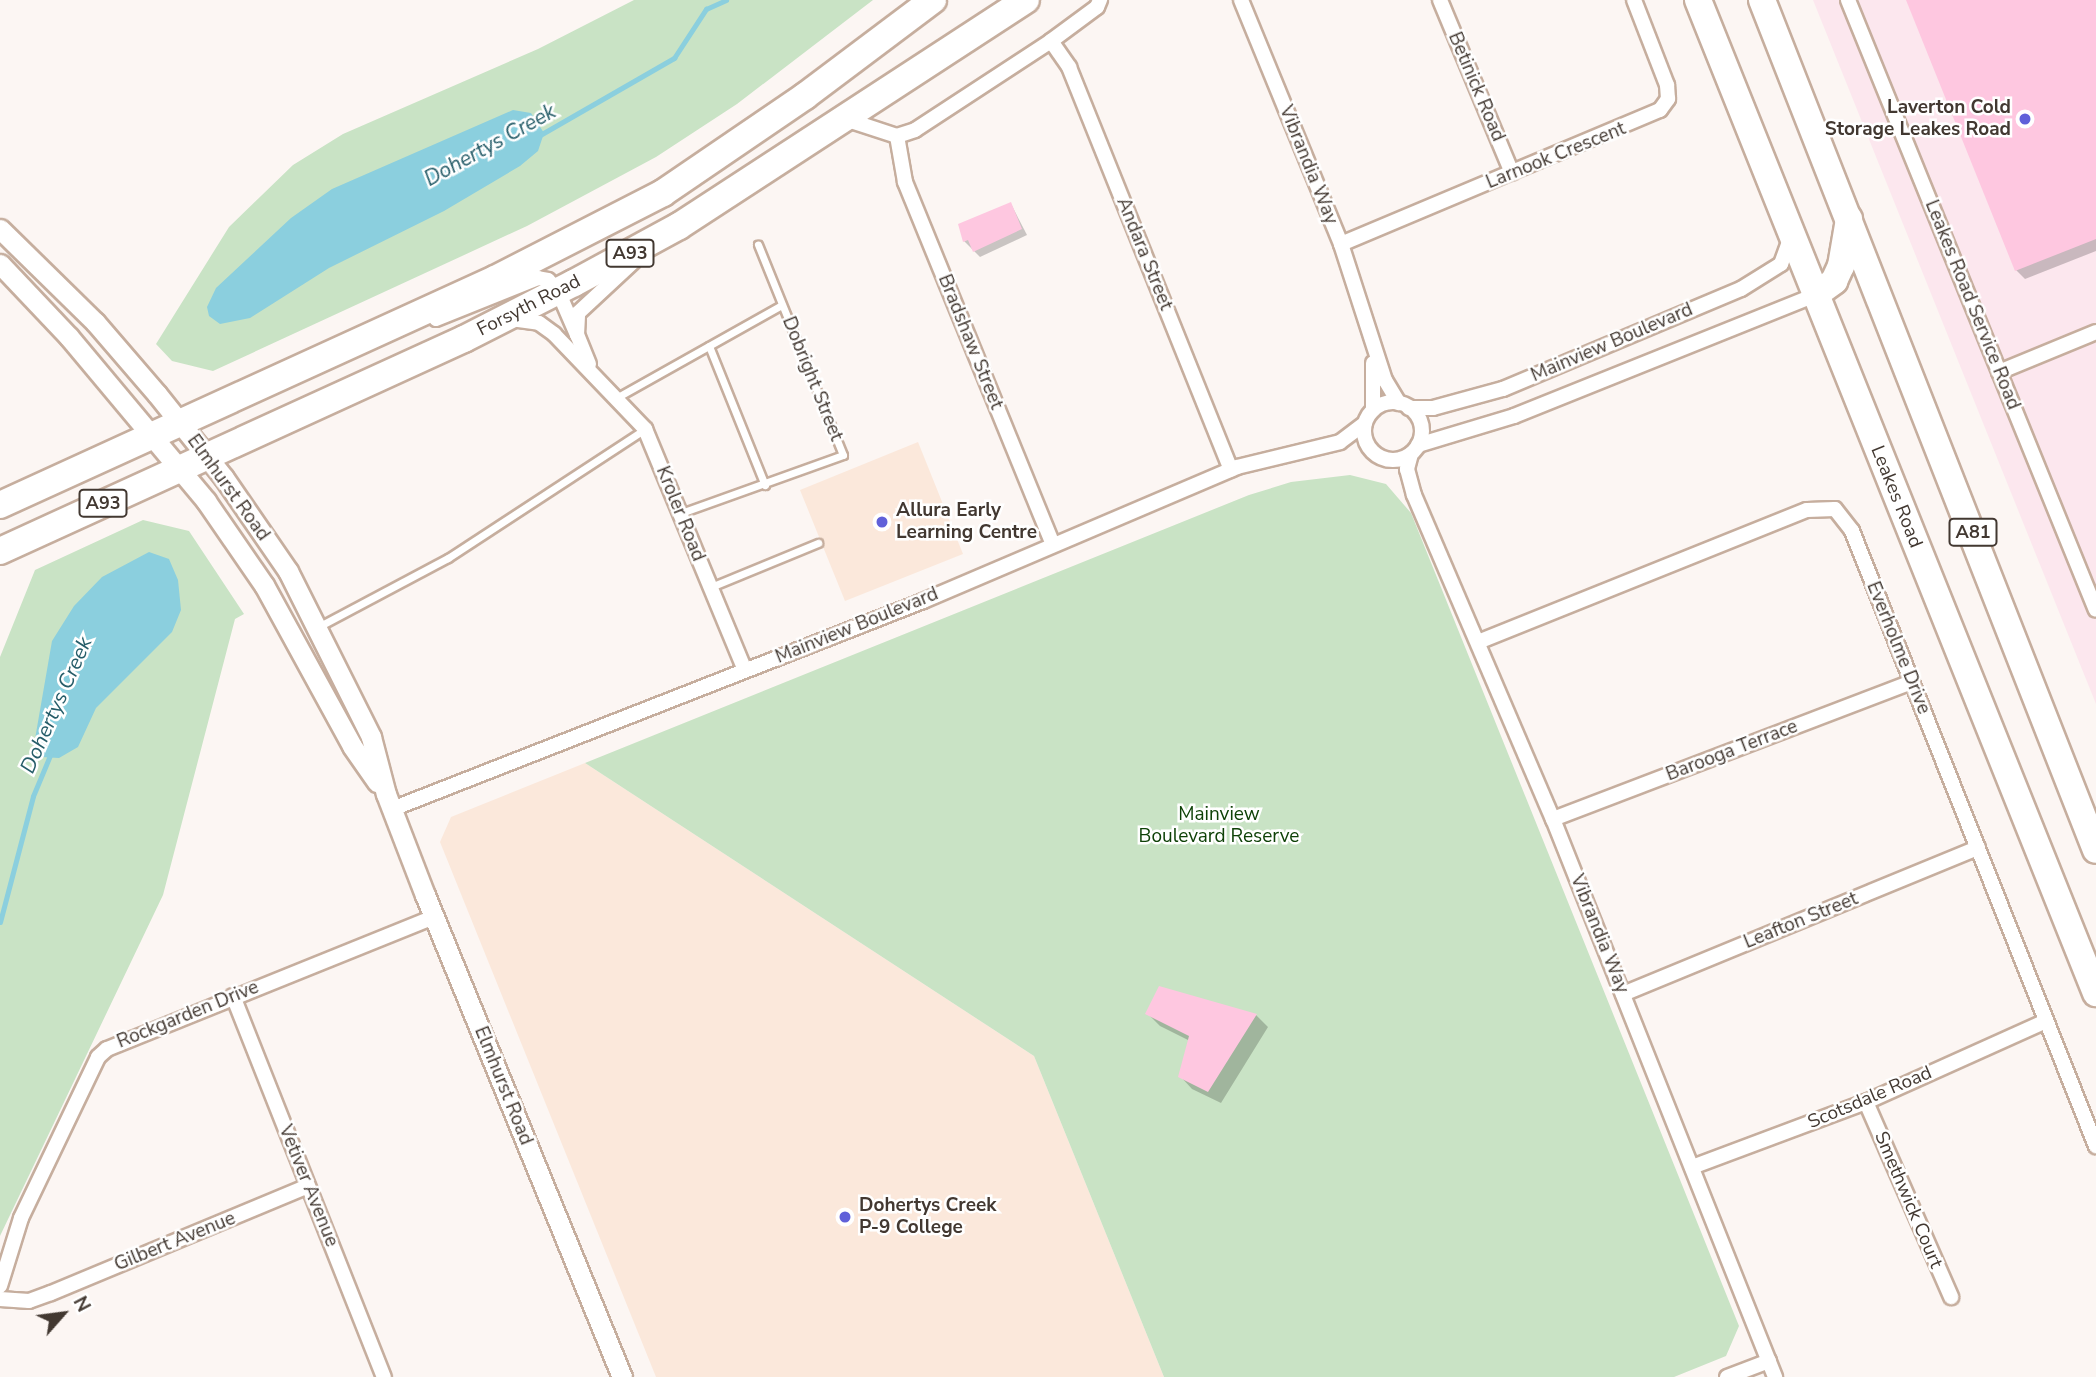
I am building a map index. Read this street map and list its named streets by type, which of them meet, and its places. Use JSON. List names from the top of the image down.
{
  "streets": {
    "highway": [
      "A93",
      "Forsyth Road",
      "Leakes Road",
      "A81"
    ],
    "street": [
      "Betinick Road",
      "Larnook Crescent",
      "Vibrandia Way",
      "Andara Street",
      "Leakes Road Service Road",
      "Bradshaw Street",
      "Mainview Boulevard",
      "Elmhurst Road",
      "Kroler Road",
      "Everholme Drive",
      "Barooga Terrace",
      "Leafton Street",
      "Rockgarden Drive",
      "Scotsdale Road",
      "Vetiver Avenue",
      "Smethwick Court",
      "Gilbert Avenue"
    ],
    "lane": ["Dobright Street"]
  },
  "crossings": [
    ["Betinick Road", "Larnook Crescent"],
    ["Larnook Crescent", "Vibrandia Way"],
    ["Vibrandia Way", "Mainview Boulevard"],
    ["Vibrandia Way", "Everholme Drive"],
    ["Vibrandia Way", "Barooga Terrace"],
    ["Vibrandia Way", "Leafton Street"],
    ["Vibrandia Way", "Scotsdale Road"],
    ["Andara Street", "Mainview Boulevard"],
    ["Forsyth Road", "Elmhurst Road"],
    ["Bradshaw Street", "Mainview Boulevard"],
    ["Mainview Boulevard", "Elmhurst Road"],
    ["Mainview Boulevard", "Leakes Road"],
    ["Mainview Boulevard", "Kroler Road"],
    ["Dobright Street", "Kroler Road"],
    ["Elmhurst Road", "Rockgarden Drive"],
    ["Everholme Drive", "Barooga Terrace"],
    ["Everholme Drive", "Leafton Street"],
    ["Everholme Drive", "Scotsdale Road"],
    ["Rockgarden Drive", "Vetiver Avenue"],
    ["Scotsdale Road", "Smethwick Court"],
    ["Vetiver Avenue", "Gilbert Avenue"]
  ],
  "water": ["Dohertys Creek"],
  "parks": ["Mainview Boulevard Reserve"],
  "places": ["Laverton Cold Storage Leakes Road", "Allura Early Learning Centre", "Dohertys Creek P-9 College"],
  "north": "top right"
}
